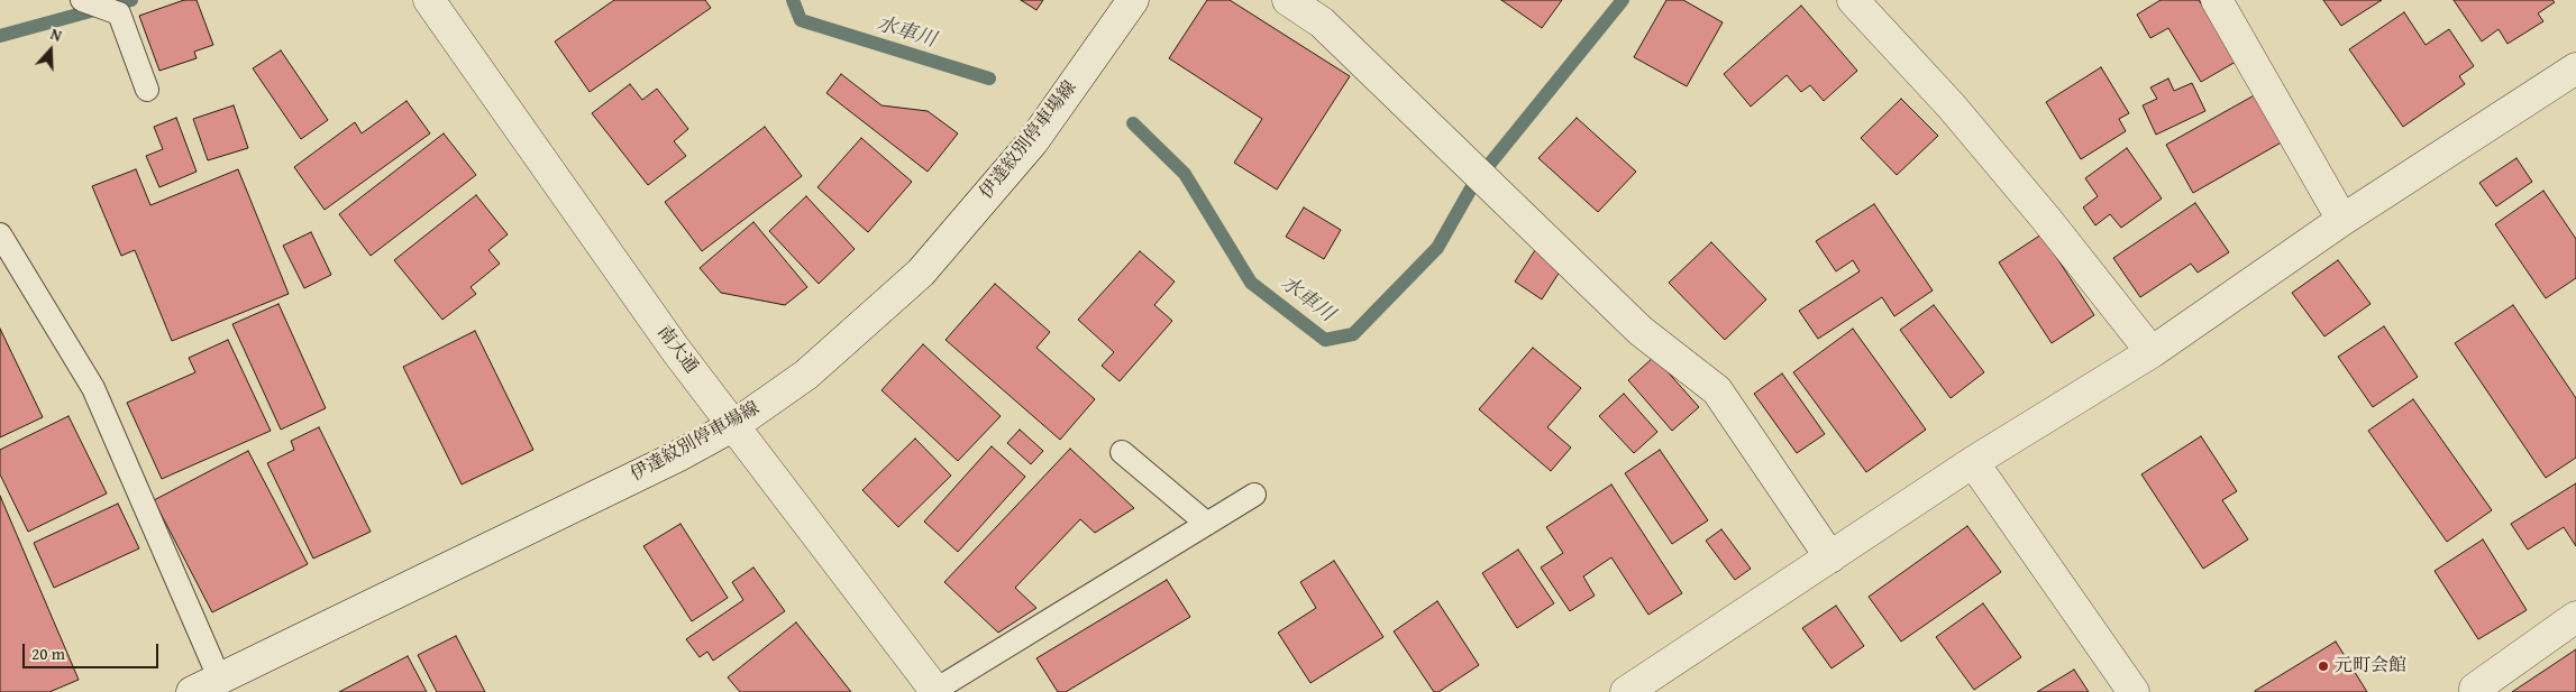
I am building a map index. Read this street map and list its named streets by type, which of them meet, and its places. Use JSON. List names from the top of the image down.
{
  "streets": {
    "street": ["伊達紋別停車場線", "南大通"]
  },
  "crossings": [
    ["伊達紋別停車場線", "南大通"]
  ],
  "water": ["水車川"],
  "places": ["元町会館"],
  "scale_bar": "20 m",
  "north": "top"
}
